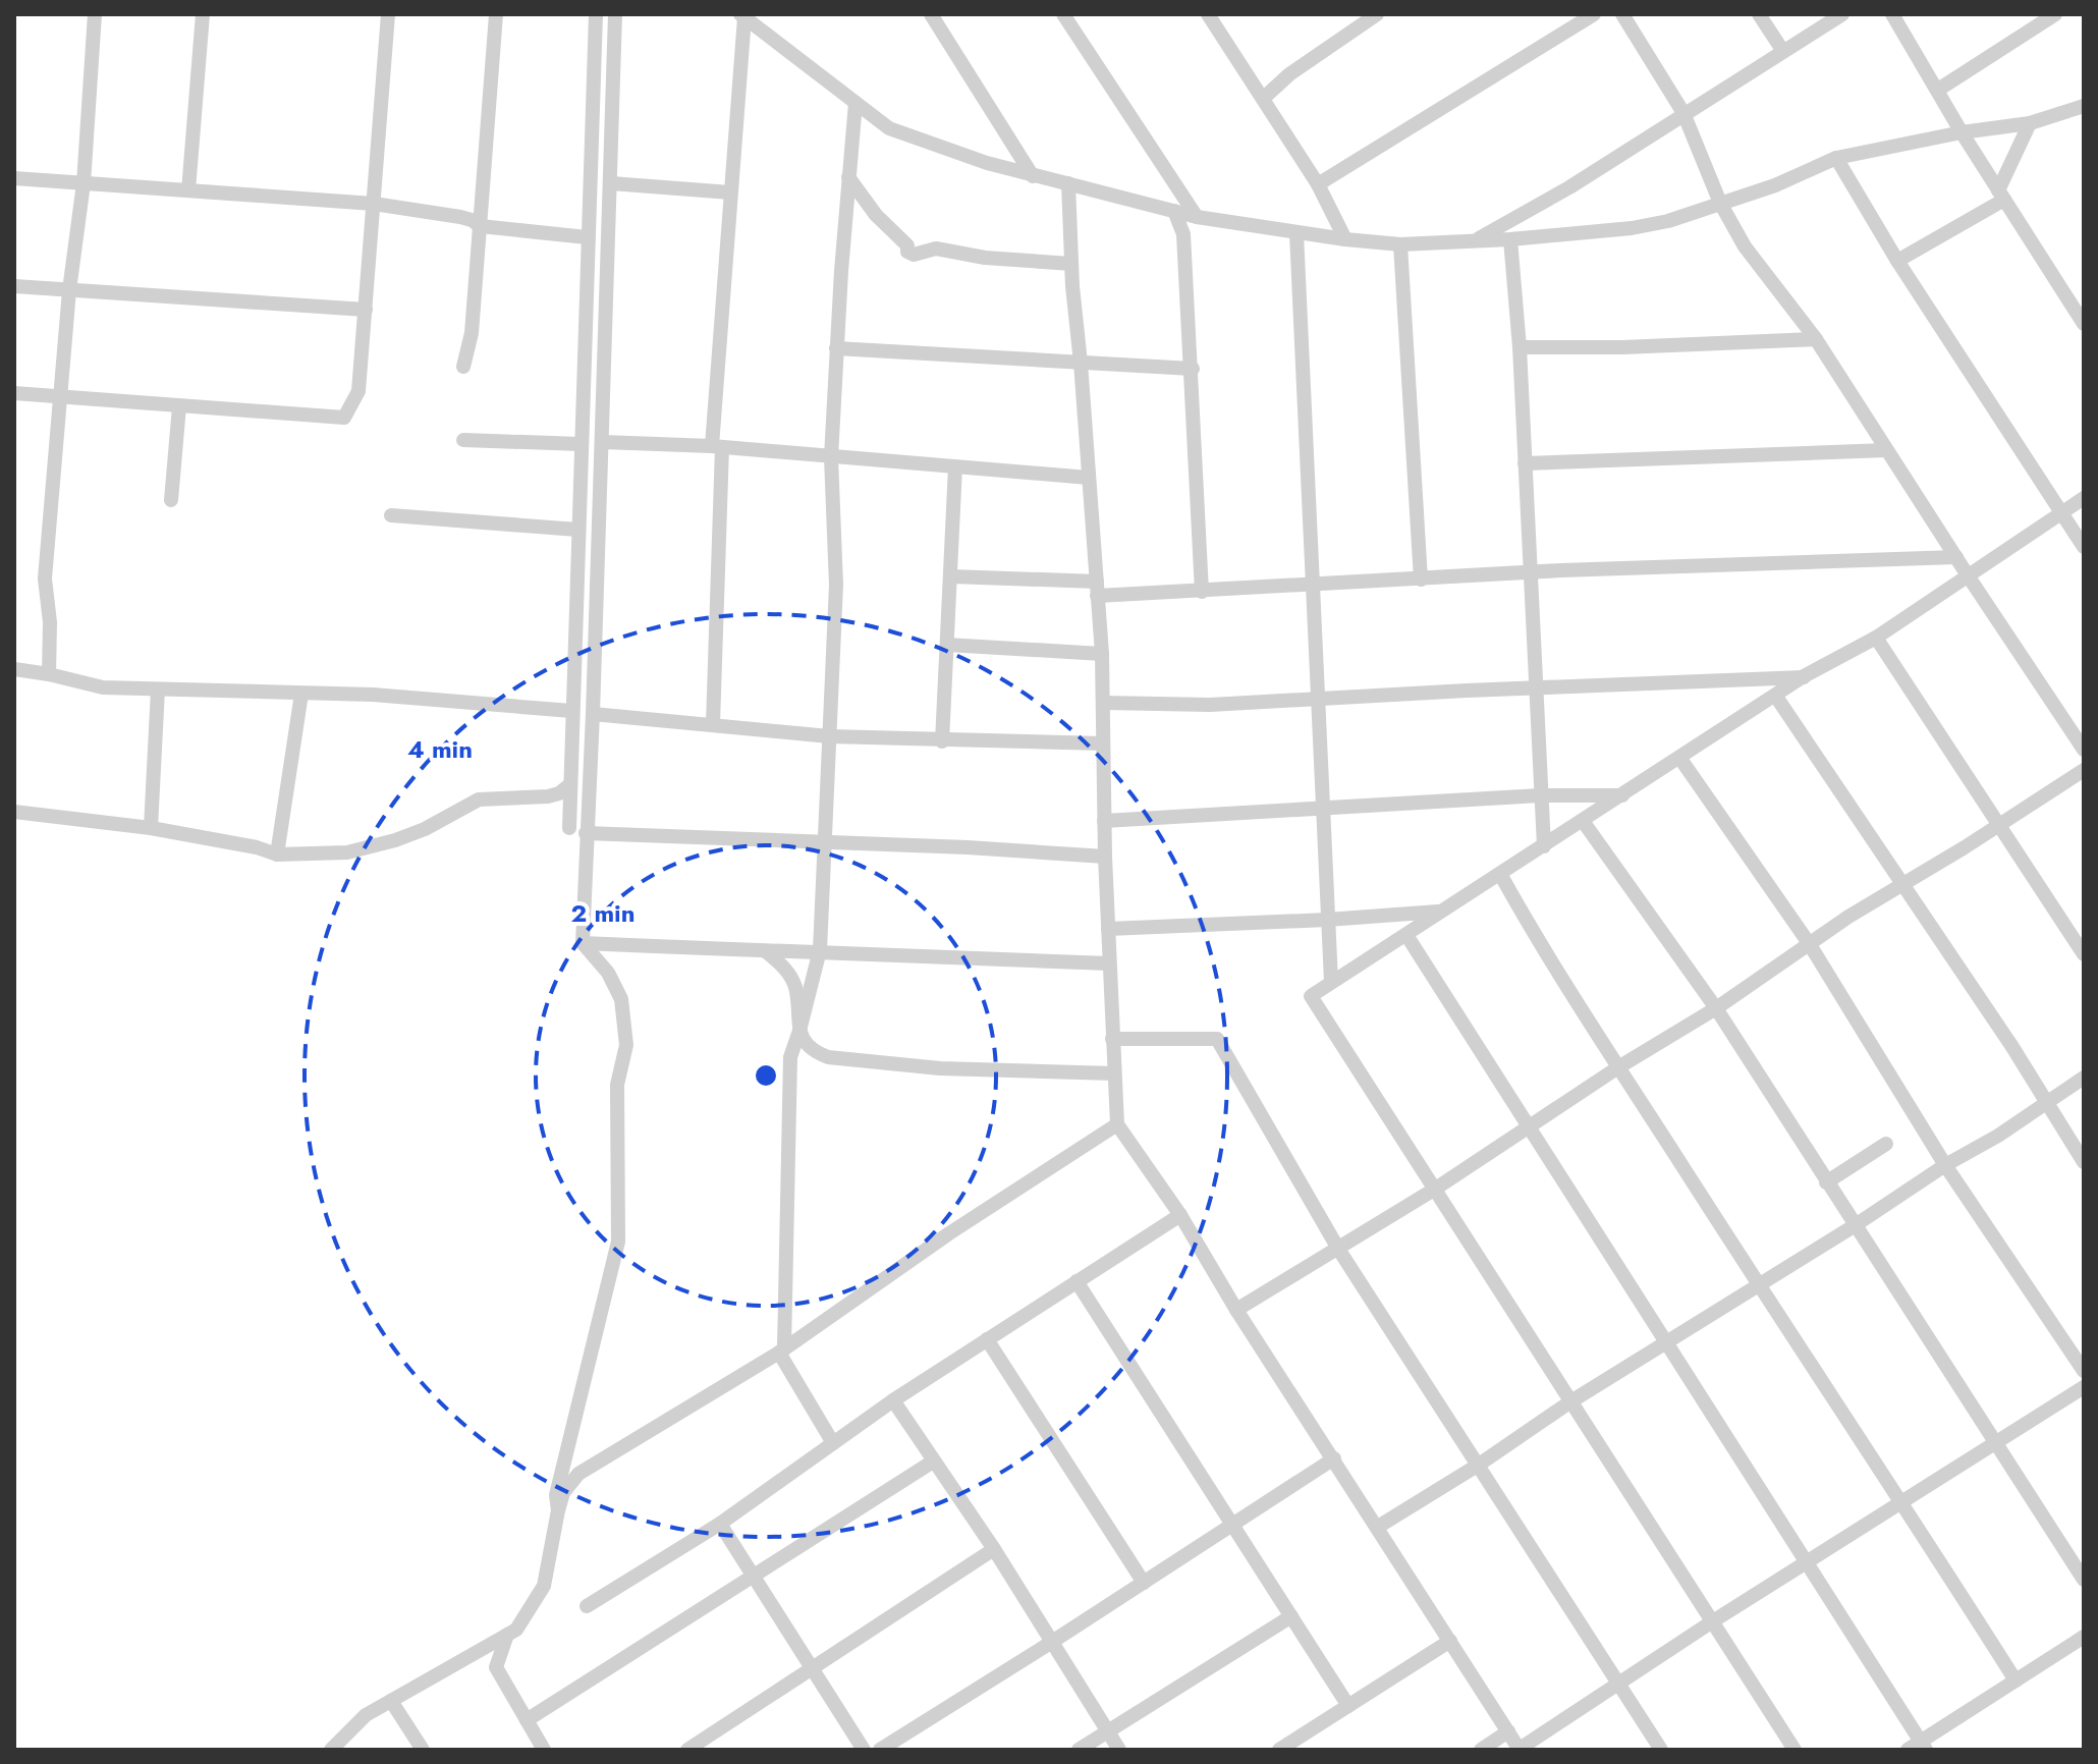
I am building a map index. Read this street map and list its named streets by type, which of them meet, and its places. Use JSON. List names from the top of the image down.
{
  "rings": ["4 min", "2 min"]
}
